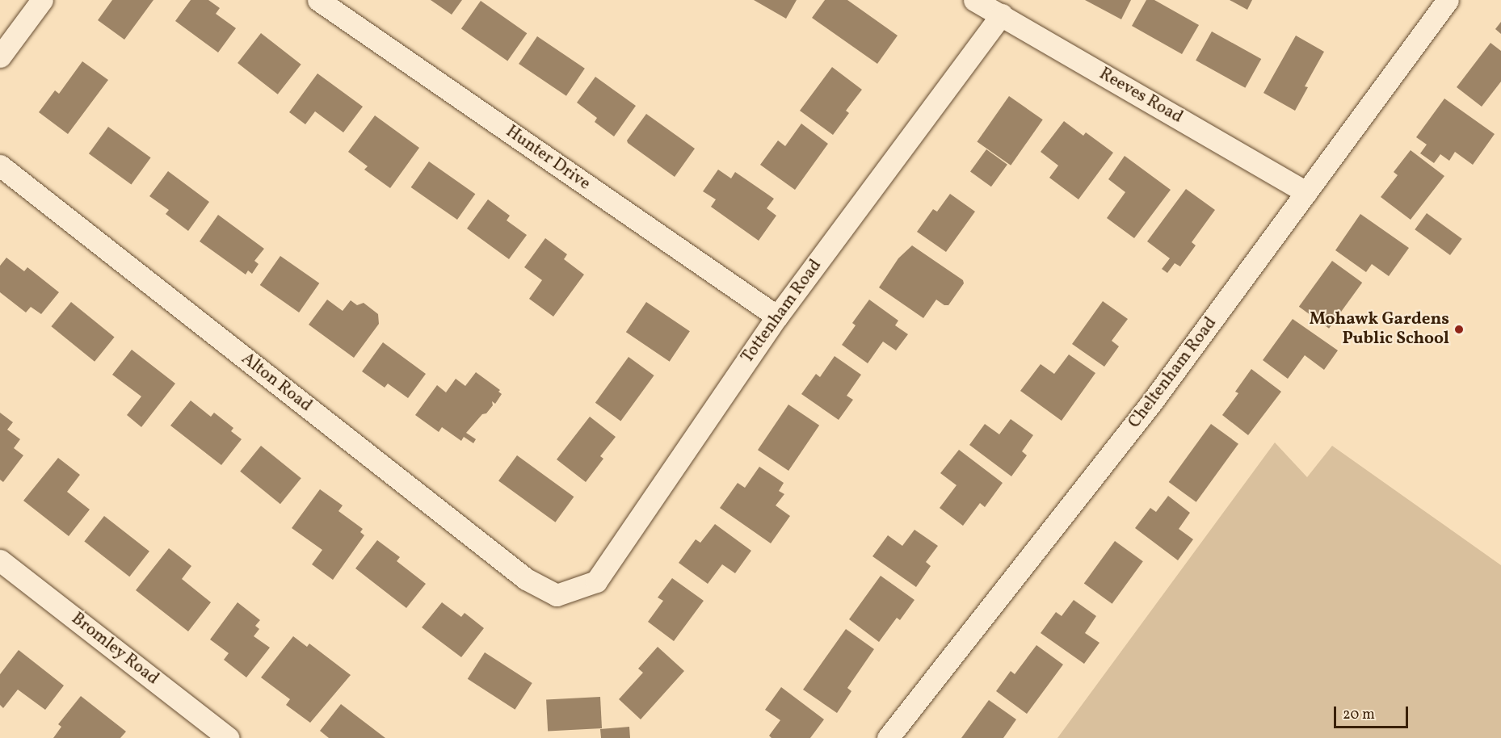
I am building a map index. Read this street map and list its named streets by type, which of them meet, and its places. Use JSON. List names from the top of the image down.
{
  "streets": {
    "street": [
      "Reeves Road",
      "Hunter Drive",
      "Tottenham Road",
      "Cheltenham Road",
      "Alton Road",
      "Bromley Road"
    ]
  },
  "crossings": [
    ["Reeves Road", "Tottenham Road"],
    ["Reeves Road", "Cheltenham Road"],
    ["Hunter Drive", "Tottenham Road"],
    ["Tottenham Road", "Alton Road"]
  ],
  "places": ["Mohawk Gardens Public School"],
  "scale_bar": "20 m"
}
